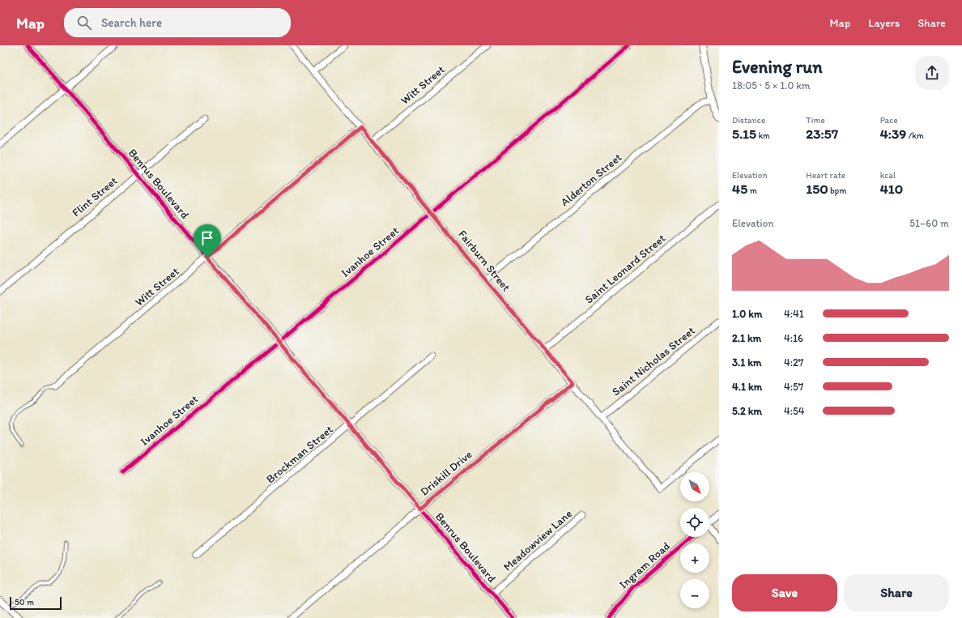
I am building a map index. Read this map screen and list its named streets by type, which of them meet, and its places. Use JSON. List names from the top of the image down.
{
  "streets": {
    "street": [
      "Witt Street",
      "Alderton Street",
      "Benrus Boulevard",
      "Flint Street",
      "Ivanhoe Street",
      "Fairburn Street",
      "Saint Leonard Street",
      "Saint Nicholas Street",
      "Brockman Street",
      "Driskill Drive",
      "Meadowview Lane",
      "Ingram Road"
    ]
  },
  "crossings": [
    ["Witt Street", "Benrus Boulevard"],
    ["Witt Street", "Fairburn Street"],
    ["Alderton Street", "Fairburn Street"],
    ["Benrus Boulevard", "Flint Street"],
    ["Benrus Boulevard", "Ivanhoe Street"],
    ["Benrus Boulevard", "Brockman Street"],
    ["Benrus Boulevard", "Driskill Drive"],
    ["Benrus Boulevard", "Meadowview Lane"],
    ["Ivanhoe Street", "Fairburn Street"],
    ["Fairburn Street", "Saint Leonard Street"],
    ["Fairburn Street", "Saint Nicholas Street"],
    ["Fairburn Street", "Driskill Drive"]
  ],
  "scale_bar": "50 m",
  "north": "bottom right",
  "page": {
    "header": "Map",
    "search": "Search here",
    "nav": ["Map", "Layers", "Share"],
    "heading": ["Evening run", "18:05 · 5 × 1.0 km"],
    "stats": [
      ["Distance", "5.15 km"],
      ["Time", "23:57"],
      ["Pace", "4:39 /km"],
      ["Elevation", "45 m"],
      ["Heart rate", "150 bpm"],
      ["kcal", "410"]
    ],
    "chart": ["Elevation", "51–60 m"],
    "list": [
      {
        "name": "1.0 km",
        "note": "4:41"
      },
      {
        "name": "2.1 km",
        "note": "4:16"
      },
      {
        "name": "3.1 km",
        "note": "4:27"
      },
      {
        "name": "4.1 km",
        "note": "4:57"
      },
      {
        "name": "5.2 km",
        "note": "4:54"
      }
    ],
    "map_buttons": ["+", "−"],
    "buttons": ["Save", "Share"],
    "scale": "50 m"
  }
}
